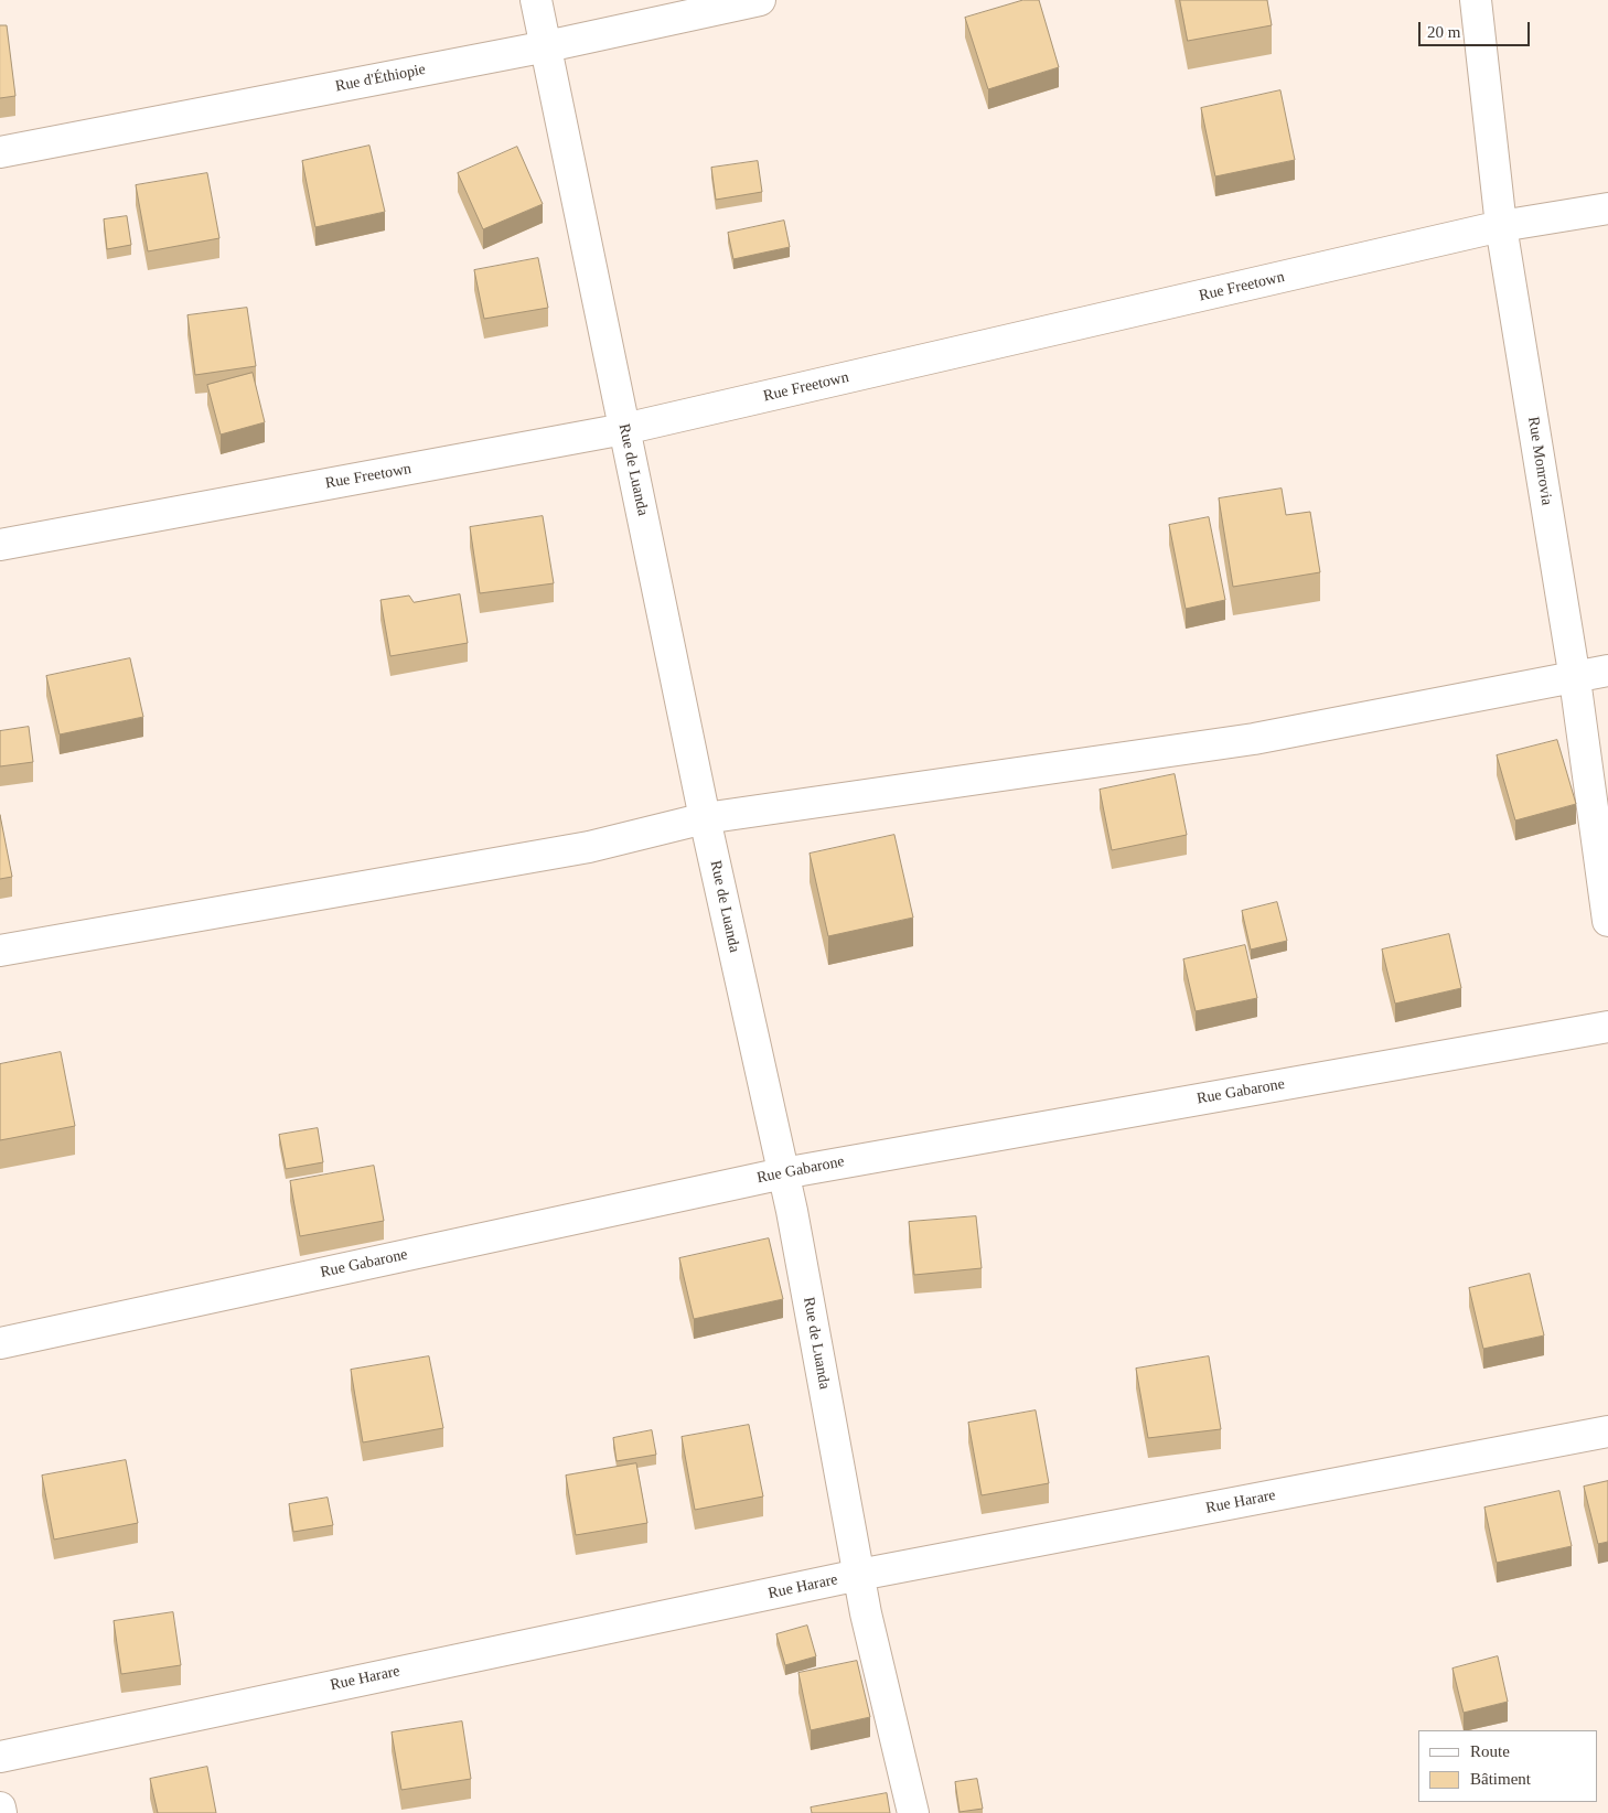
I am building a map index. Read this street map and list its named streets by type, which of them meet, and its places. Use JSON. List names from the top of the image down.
{
  "streets": {
    "street": [
      "Rue d'Éthiopie",
      "Rue Freetown",
      "Rue Monrovia",
      "Rue de Luanda",
      "Rue Gabarone",
      "Rue Harare"
    ]
  },
  "crossings": [
    ["Rue d'Éthiopie", "Rue de Luanda"],
    ["Rue Freetown", "Rue Monrovia"],
    ["Rue Freetown", "Rue de Luanda"],
    ["Rue de Luanda", "Rue Gabarone"],
    ["Rue de Luanda", "Rue Harare"]
  ],
  "legend": ["Route", "Bâtiment"],
  "scale_bar": "20 m"
}
